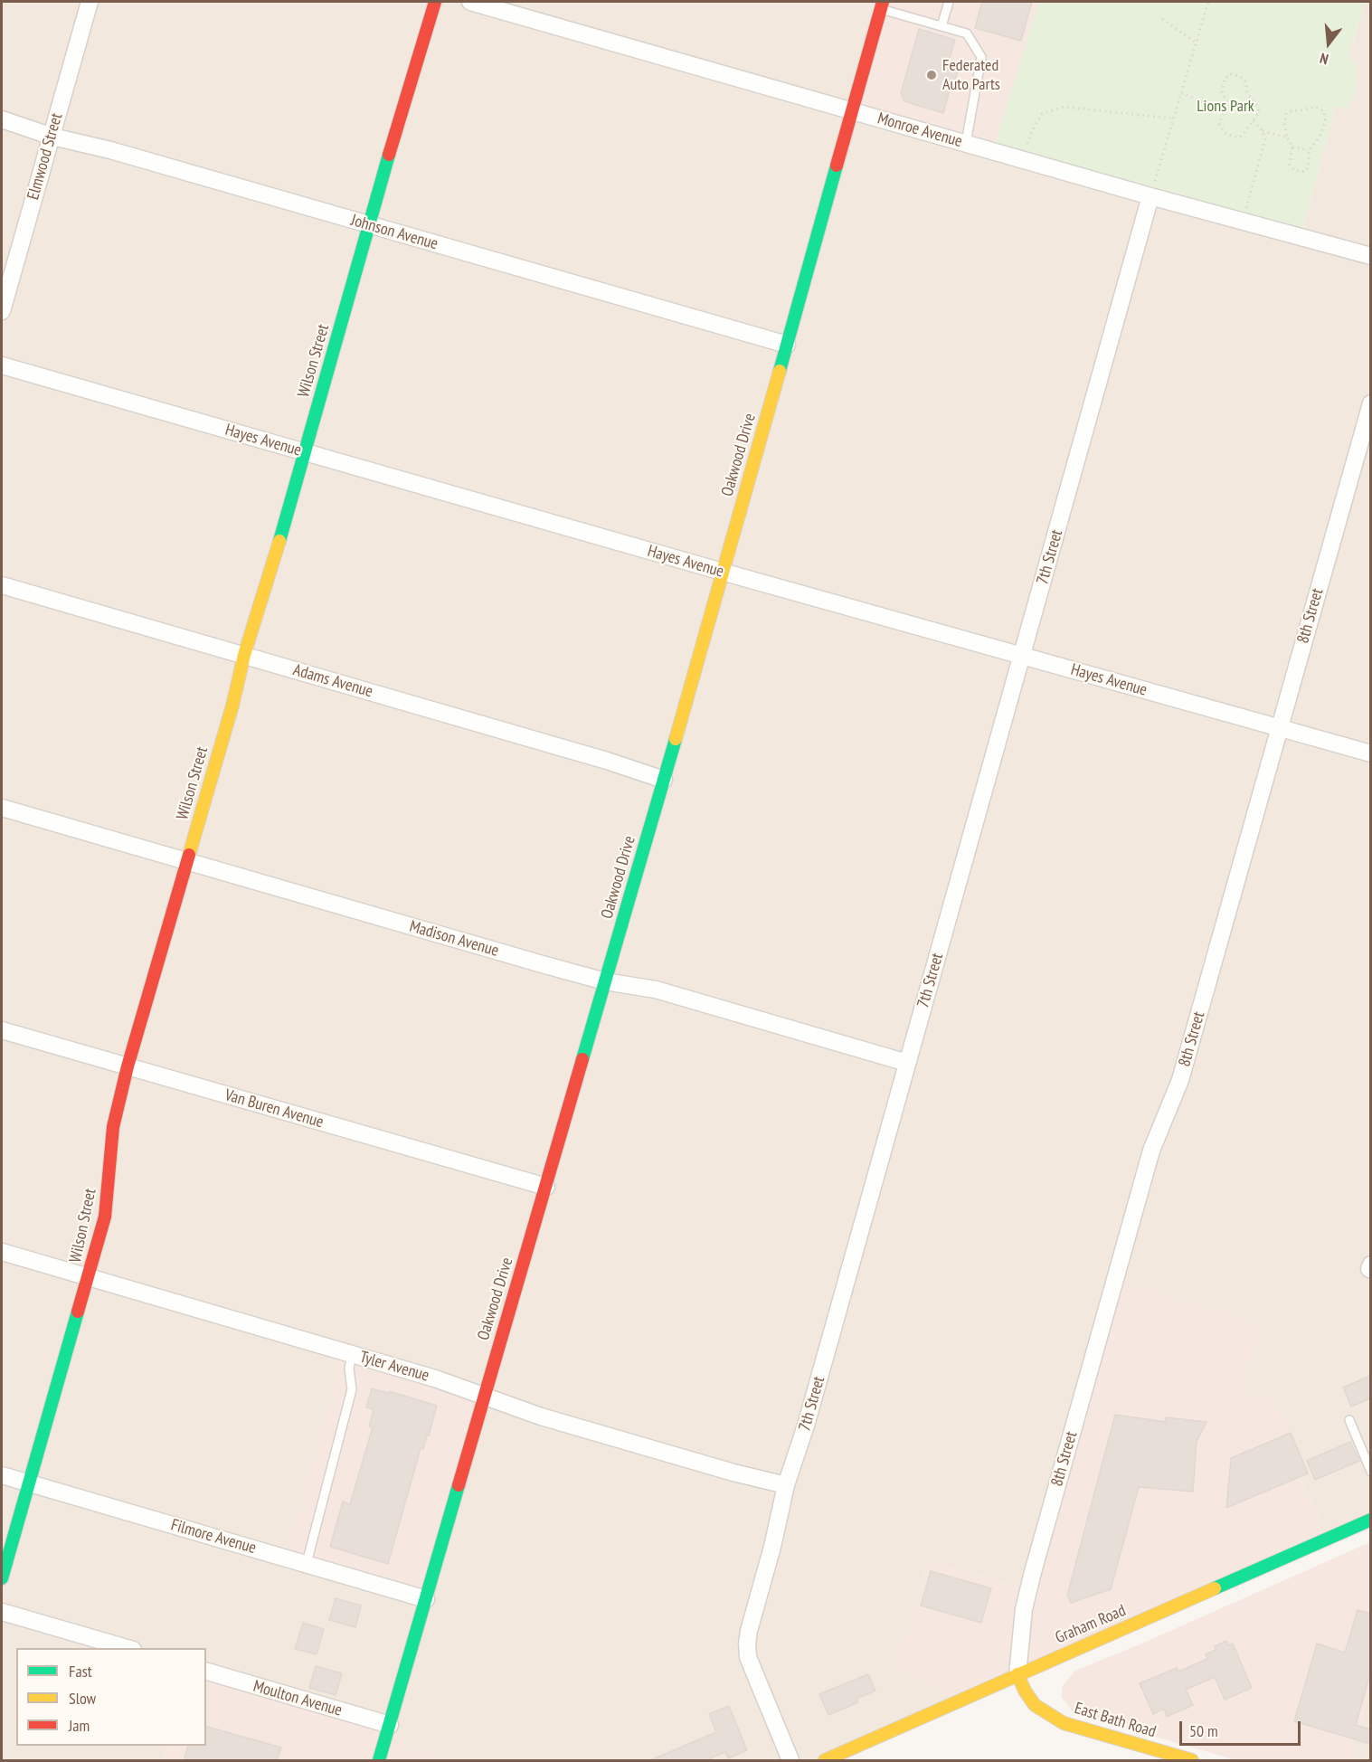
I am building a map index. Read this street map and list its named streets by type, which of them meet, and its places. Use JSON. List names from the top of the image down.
{
  "streets": {
    "street": [
      "Monroe Avenue",
      "Elmwood Street",
      "Johnson Avenue",
      "Wilson Street",
      "Hayes Avenue",
      "Oakwood Drive",
      "7th Street",
      "8th Street",
      "Adams Avenue",
      "Madison Avenue",
      "Van Buren Avenue",
      "Tyler Avenue",
      "Filmore Avenue",
      "Graham Road",
      "Moulton Avenue",
      "East Bath Road"
    ]
  },
  "crossings": [
    ["Monroe Avenue", "Oakwood Drive"],
    ["Monroe Avenue", "7th Street"],
    ["Elmwood Street", "Johnson Avenue"],
    ["Johnson Avenue", "Wilson Street"],
    ["Johnson Avenue", "Oakwood Drive"],
    ["Wilson Street", "Hayes Avenue"],
    ["Wilson Street", "Adams Avenue"],
    ["Wilson Street", "Madison Avenue"],
    ["Wilson Street", "Van Buren Avenue"],
    ["Wilson Street", "Tyler Avenue"],
    ["Wilson Street", "Filmore Avenue"],
    ["Hayes Avenue", "Oakwood Drive"],
    ["Hayes Avenue", "7th Street"],
    ["Hayes Avenue", "8th Street"],
    ["Oakwood Drive", "Adams Avenue"],
    ["Oakwood Drive", "Madison Avenue"],
    ["Oakwood Drive", "Van Buren Avenue"],
    ["Oakwood Drive", "Tyler Avenue"],
    ["Oakwood Drive", "Filmore Avenue"],
    ["Oakwood Drive", "Moulton Avenue"],
    ["7th Street", "Madison Avenue"],
    ["7th Street", "Tyler Avenue"],
    ["8th Street", "Graham Road"],
    ["8th Street", "East Bath Road"],
    ["Graham Road", "East Bath Road"]
  ],
  "parks": ["Lions Park"],
  "places": ["Federated Auto Parts"],
  "legend": ["Fast", "Slow", "Jam"],
  "scale_bar": "50 m",
  "north": "bottom"
}
